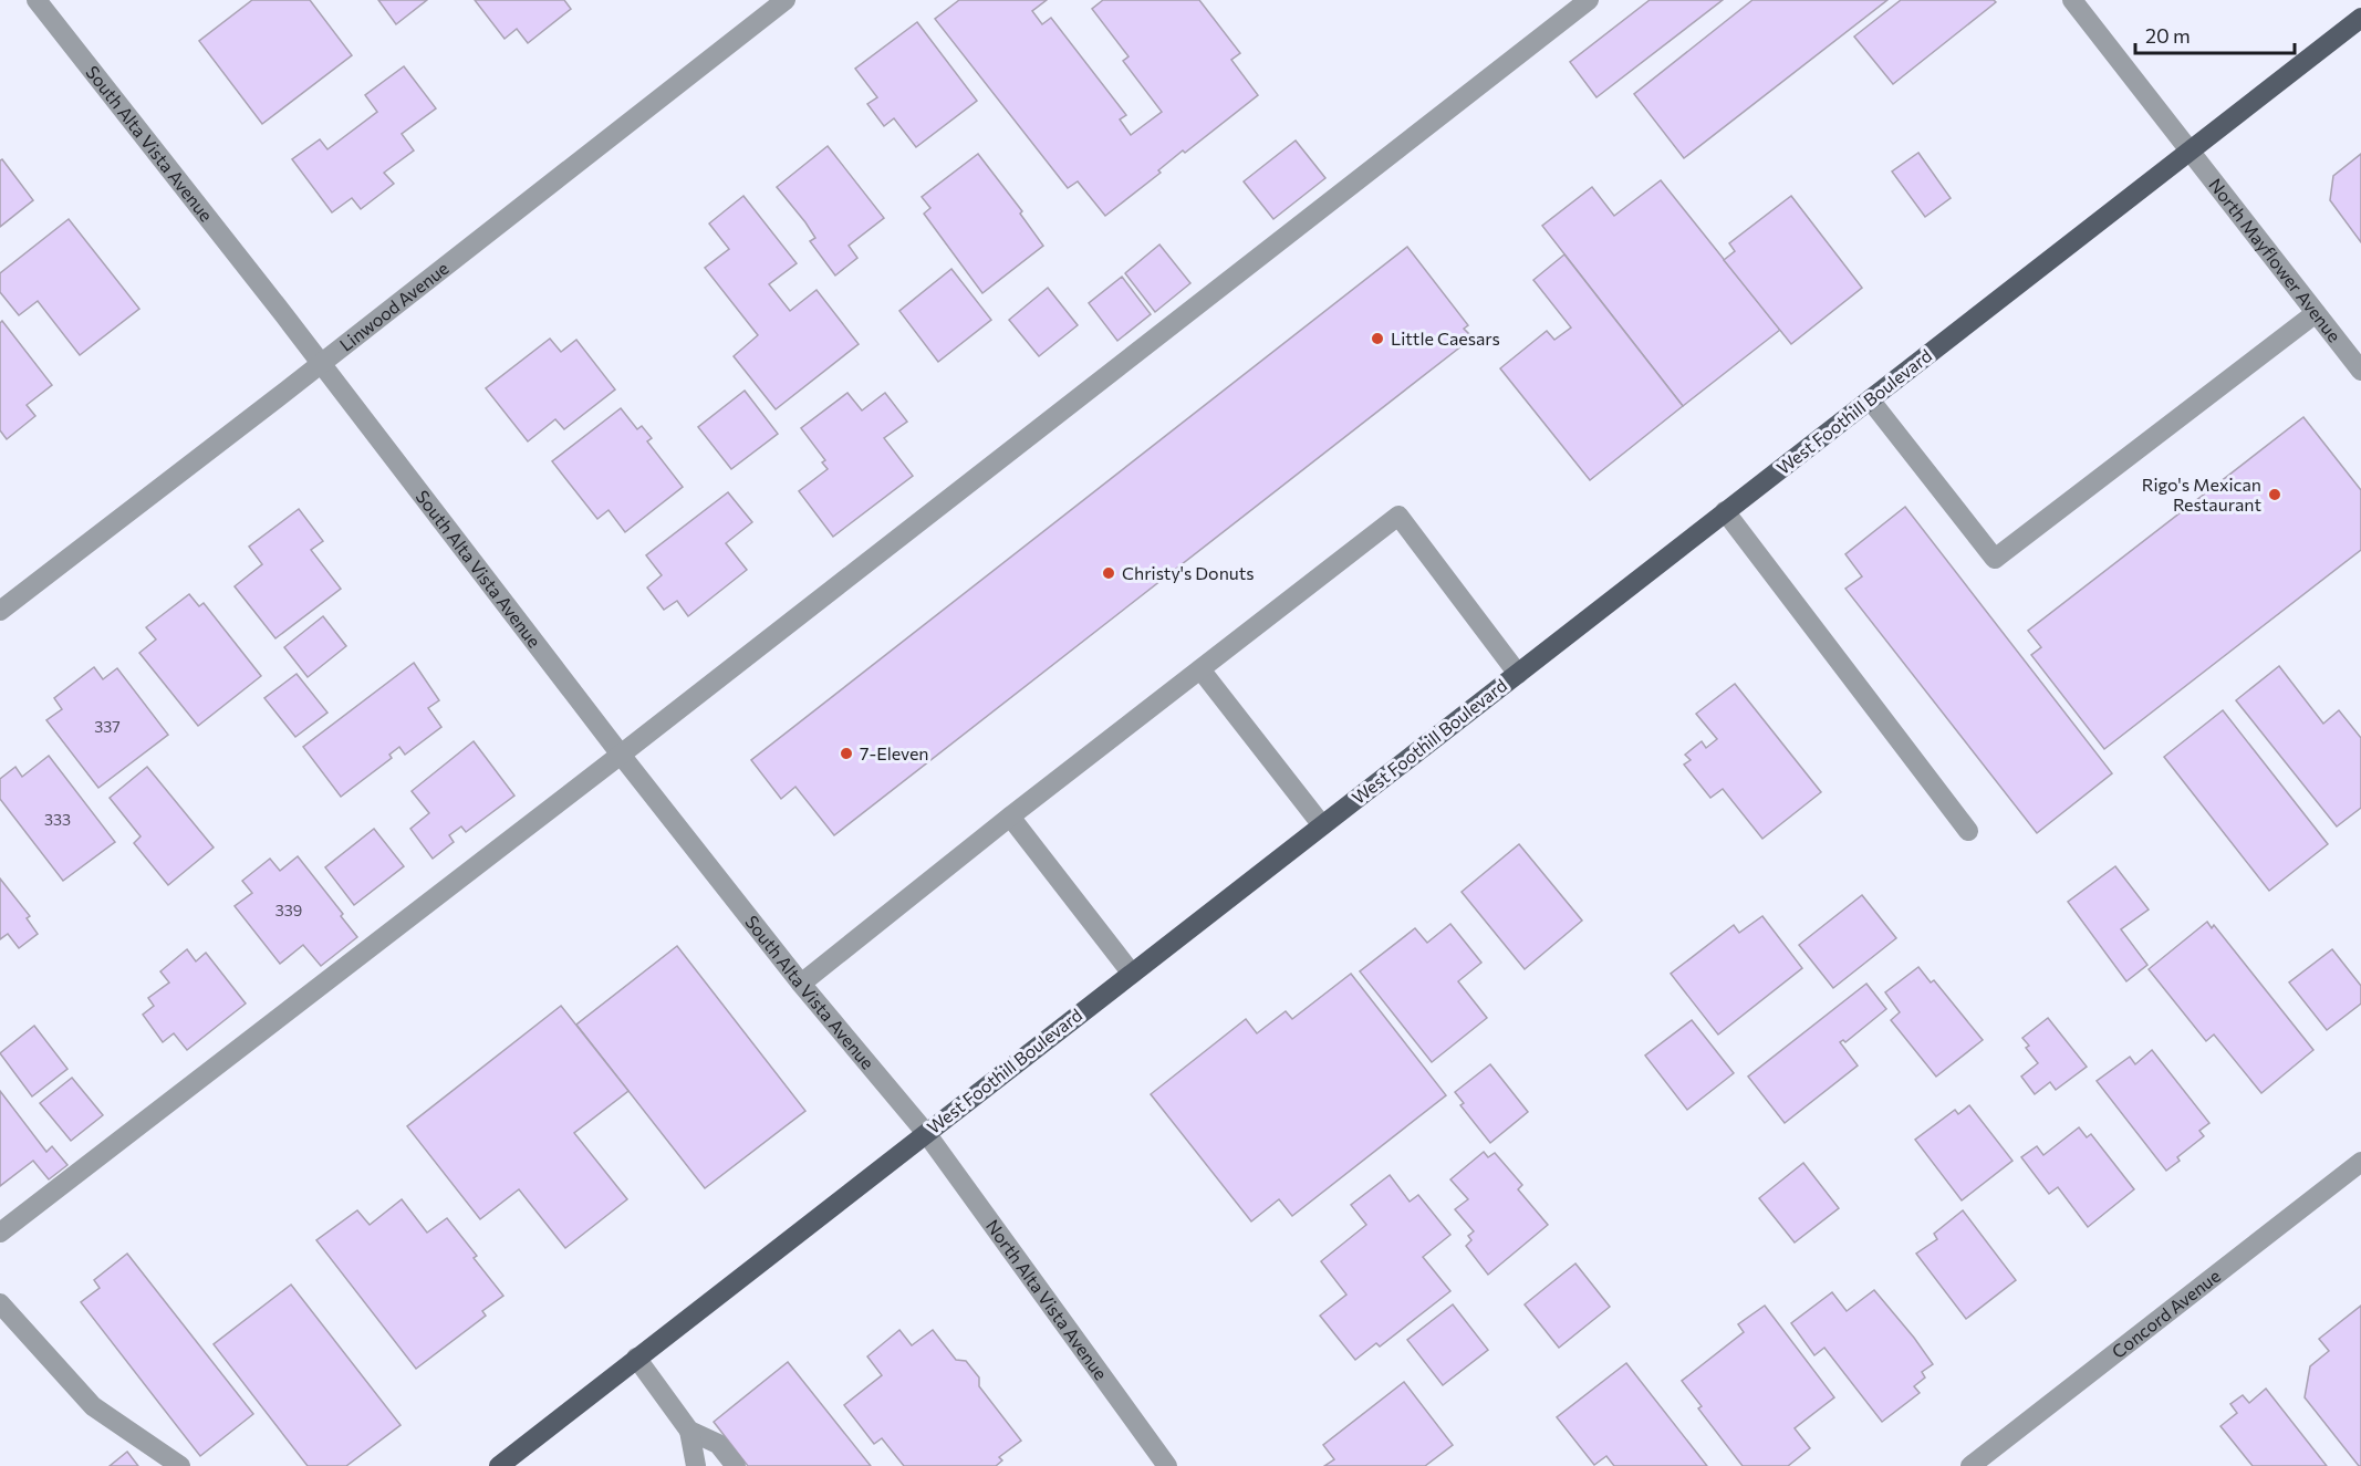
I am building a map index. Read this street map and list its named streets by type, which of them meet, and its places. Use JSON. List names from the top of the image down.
{
  "streets": {
    "main road": ["West Foothill Boulevard"],
    "street": [
      "South Alta Vista Avenue",
      "North Mayflower Avenue",
      "Linwood Avenue",
      "North Alta Vista Avenue",
      "Concord Avenue"
    ]
  },
  "crossings": [
    ["South Alta Vista Avenue", "Linwood Avenue"],
    ["South Alta Vista Avenue", "West Foothill Boulevard"],
    ["South Alta Vista Avenue", "North Alta Vista Avenue"],
    ["North Mayflower Avenue", "West Foothill Boulevard"],
    ["West Foothill Boulevard", "North Alta Vista Avenue"]
  ],
  "places": [
    "Little Caesars",
    "Rigo's Mexican Restaurant",
    "Christy's Donuts",
    "7-Eleven"
  ],
  "house_numbers": ["337", "333", "339"],
  "scale_bar": "20 m"
}
